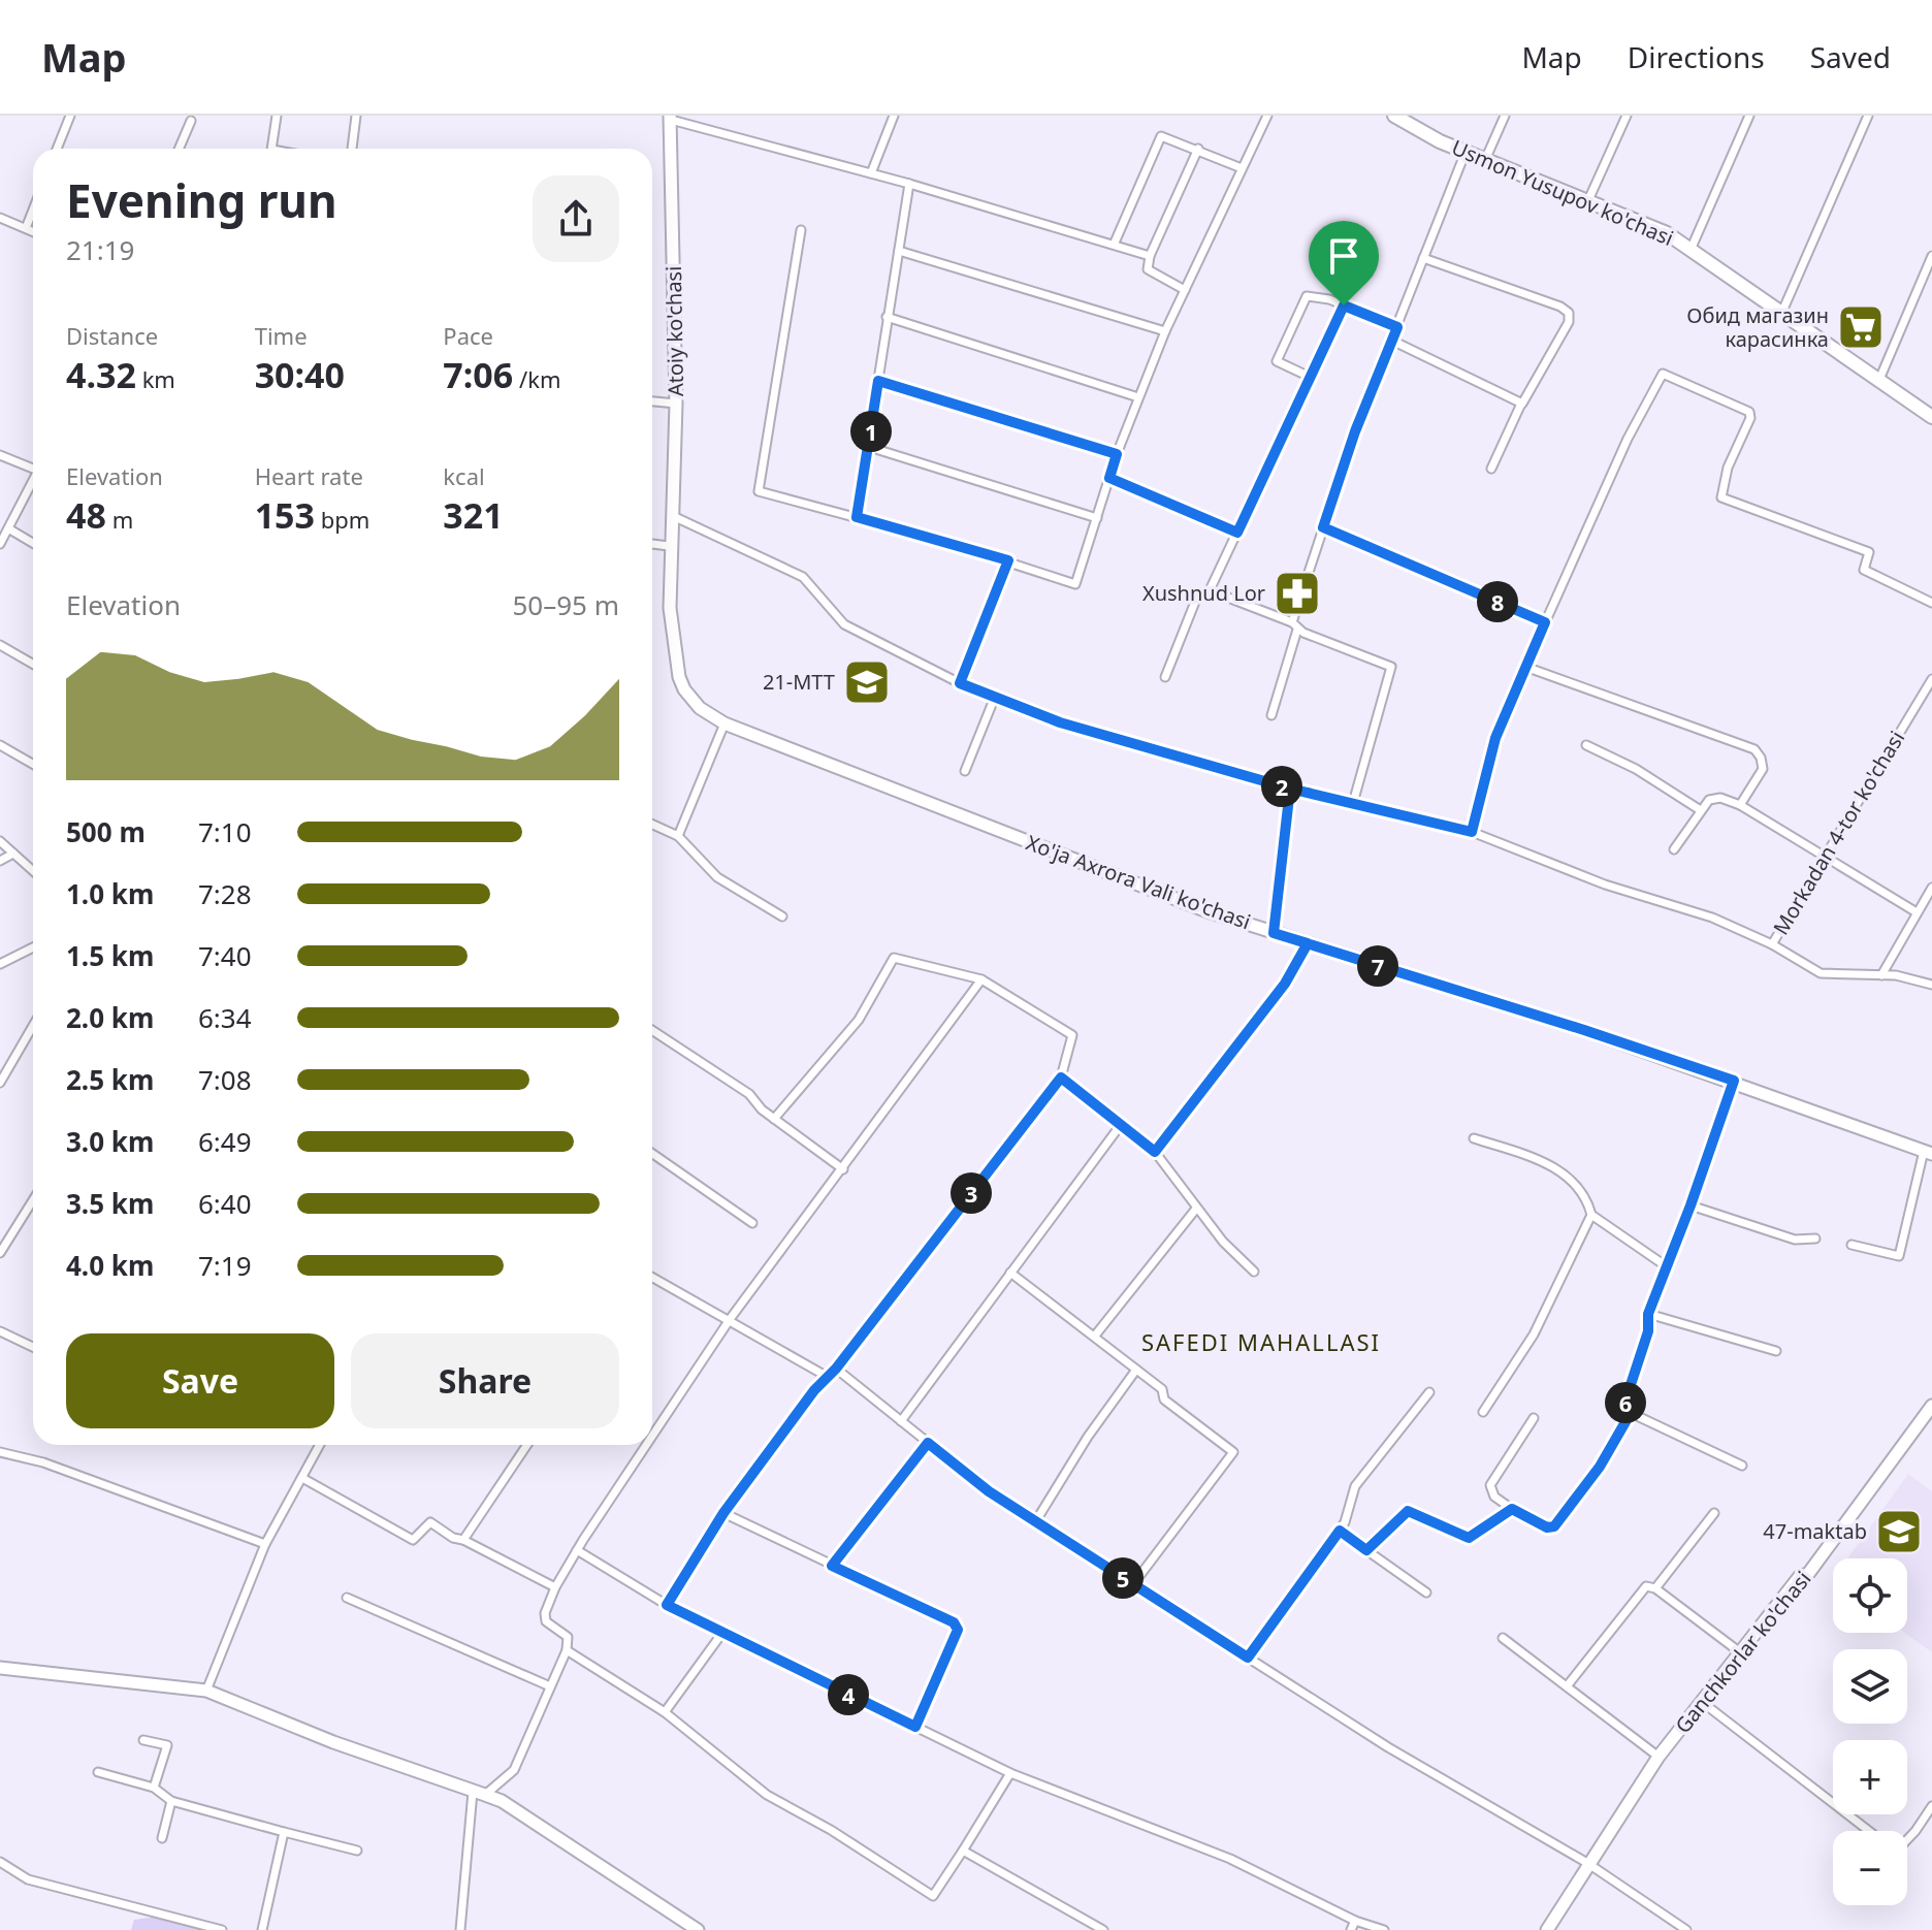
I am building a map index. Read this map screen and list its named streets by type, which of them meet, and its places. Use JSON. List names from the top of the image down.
{
  "streets": {
    "main road": ["Usmon Yusupov ko'chasi"],
    "street": [
      "Atoiy ko'chasi",
      "Morkadan 4-tor ko'chasi",
      "Xo'ja Axrora Vali ko'chasi",
      "Ganchkorlar ko'chasi"
    ]
  },
  "crossings": [
    ["Atoiy ko'chasi", "Xo'ja Axrora Vali ko'chasi"]
  ],
  "districts": ["SAFEDI MAHALLASI"],
  "places": {
    "supermarket": ["Обид магазин карасинка"],
    "pharmacy": ["Xushnud Lor"],
    "school or university": ["21-MTT", "47-maktab"]
  },
  "page": {
    "header": "Map",
    "nav": ["Map", "Directions", "Saved"],
    "heading": ["Evening run", "21:19"],
    "stats": [
      ["Distance", "4.32 km"],
      ["Time", "30:40"],
      ["Pace", "7:06 /km"],
      ["Elevation", "48 m"],
      ["Heart rate", "153 bpm"],
      ["kcal", "321"]
    ],
    "pins": [
      "1",
      "8",
      "2",
      "7",
      "3",
      "6",
      "5",
      "4"
    ],
    "chart": ["Elevation", "50–95 m"],
    "list": [
      {
        "name": "500 m",
        "note": "7:10"
      },
      {
        "name": "1.0 km",
        "note": "7:28"
      },
      {
        "name": "1.5 km",
        "note": "7:40"
      },
      {
        "name": "2.0 km",
        "note": "6:34"
      },
      {
        "name": "2.5 km",
        "note": "7:08"
      },
      {
        "name": "3.0 km",
        "note": "6:49"
      },
      {
        "name": "3.5 km",
        "note": "6:40"
      },
      {
        "name": "4.0 km",
        "note": "7:19"
      }
    ],
    "buttons": ["Save", "Share"],
    "map_buttons": ["+", "−"]
  }
}
